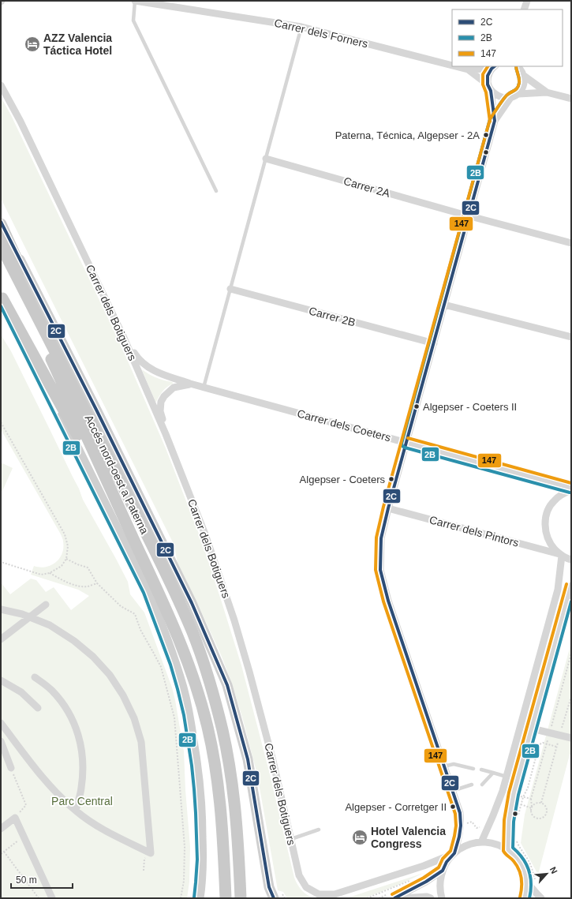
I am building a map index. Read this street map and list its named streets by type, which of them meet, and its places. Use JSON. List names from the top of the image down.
{
  "streets": {
    "main road": ["Accés nord-oest a Paterna"],
    "street": [
      "Carrer dels Forners",
      "Carrer 2A",
      "Carrer dels Botiguers",
      "Carrer 2B",
      "Carrer dels Coeters",
      "Carrer dels Pintors"
    ]
  },
  "crossings": [
    ["Carrer dels Botiguers", "Carrer dels Coeters"]
  ],
  "parks": ["Parc Central"],
  "places": {
    "hotel": ["AZZ Valencia Táctica Hotel", "Hotel Valencia Congress"],
    "other": [
      "Paterna, Técnica, Algepser - 2A",
      "Algepser - Coeters II",
      "Algepser - Coeters",
      "Algepser - Corretger II"
    ]
  },
  "lines": ["transit line 2C", "transit line 2B", "transit line 147"],
  "legend": ["2C", "2B", "147"],
  "scale_bar": "50 m",
  "north": "top right"
}
